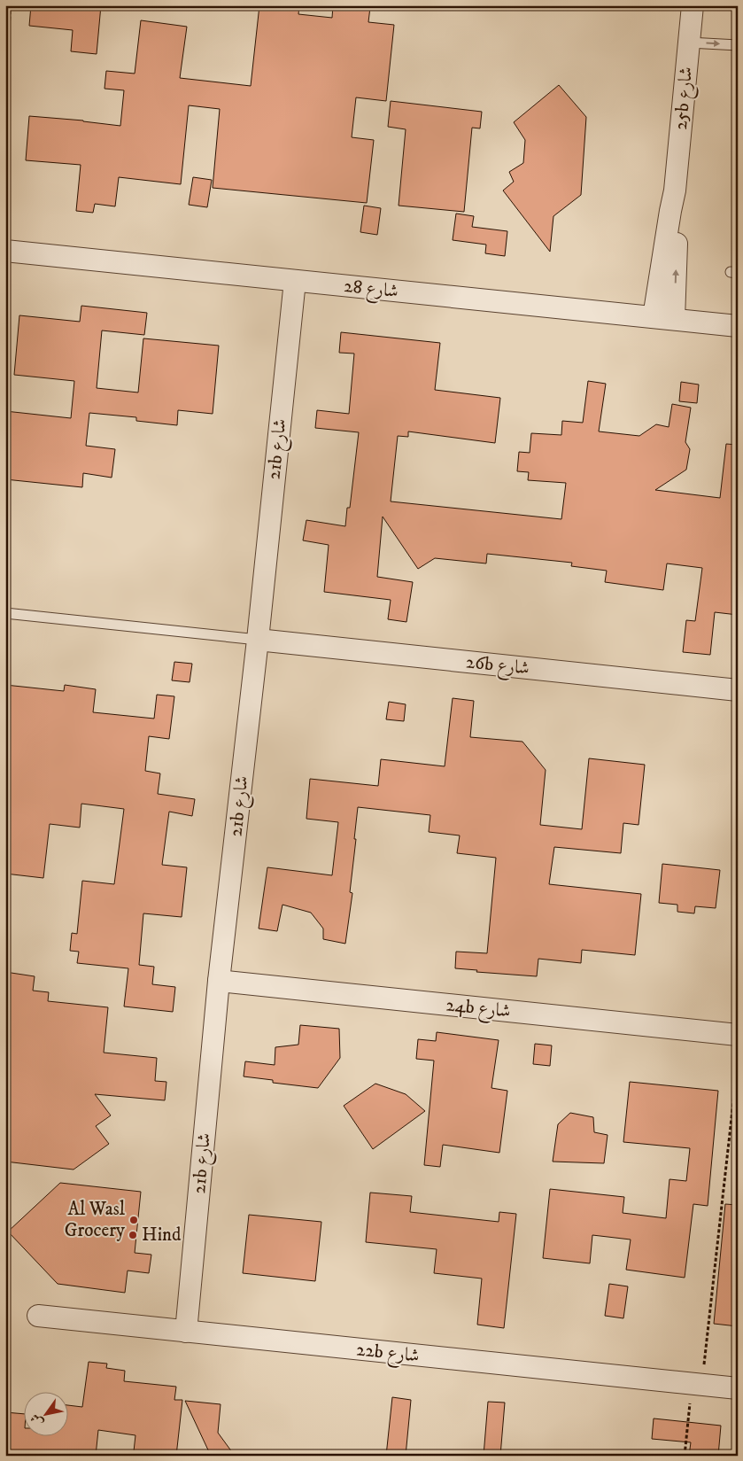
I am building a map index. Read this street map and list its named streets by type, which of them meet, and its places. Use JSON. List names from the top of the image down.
{
  "streets": {
    "street": [
      "25b شارع",
      "شارع 28",
      "21b شارع",
      "26b شارع",
      "24b شارع",
      "22b شارع"
    ]
  },
  "crossings": [
    ["25b شارع", "شارع 28"],
    ["شارع 28", "21b شارع"],
    ["21b شارع", "26b شارع"],
    ["21b شارع", "24b شارع"],
    ["21b شارع", "22b شارع"]
  ],
  "places": ["Al Wasl Grocery", "Hind"],
  "north": "bottom left"
}
